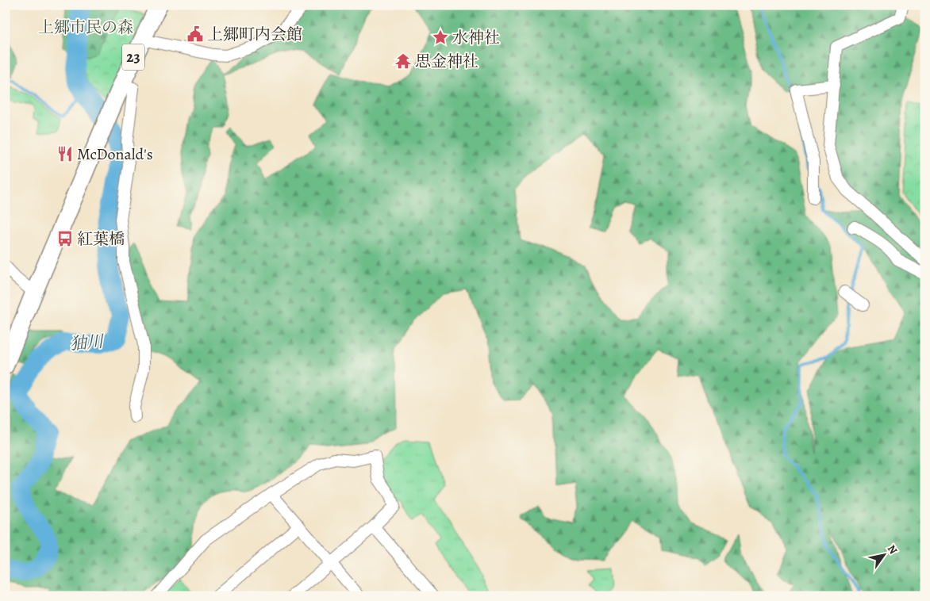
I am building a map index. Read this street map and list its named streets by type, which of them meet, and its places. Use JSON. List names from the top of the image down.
{
  "streets": {
    "main road": ["23"]
  },
  "water": ["㹨川"],
  "parks": ["上郷市民の森"],
  "places": {
    "public building": ["上郷町内会館"],
    "place": ["水神社"],
    "temple": ["思金神社"],
    "restaurant": ["McDonald's"],
    "bus stop": ["紅葉橋"]
  },
  "north": "top right"
}
